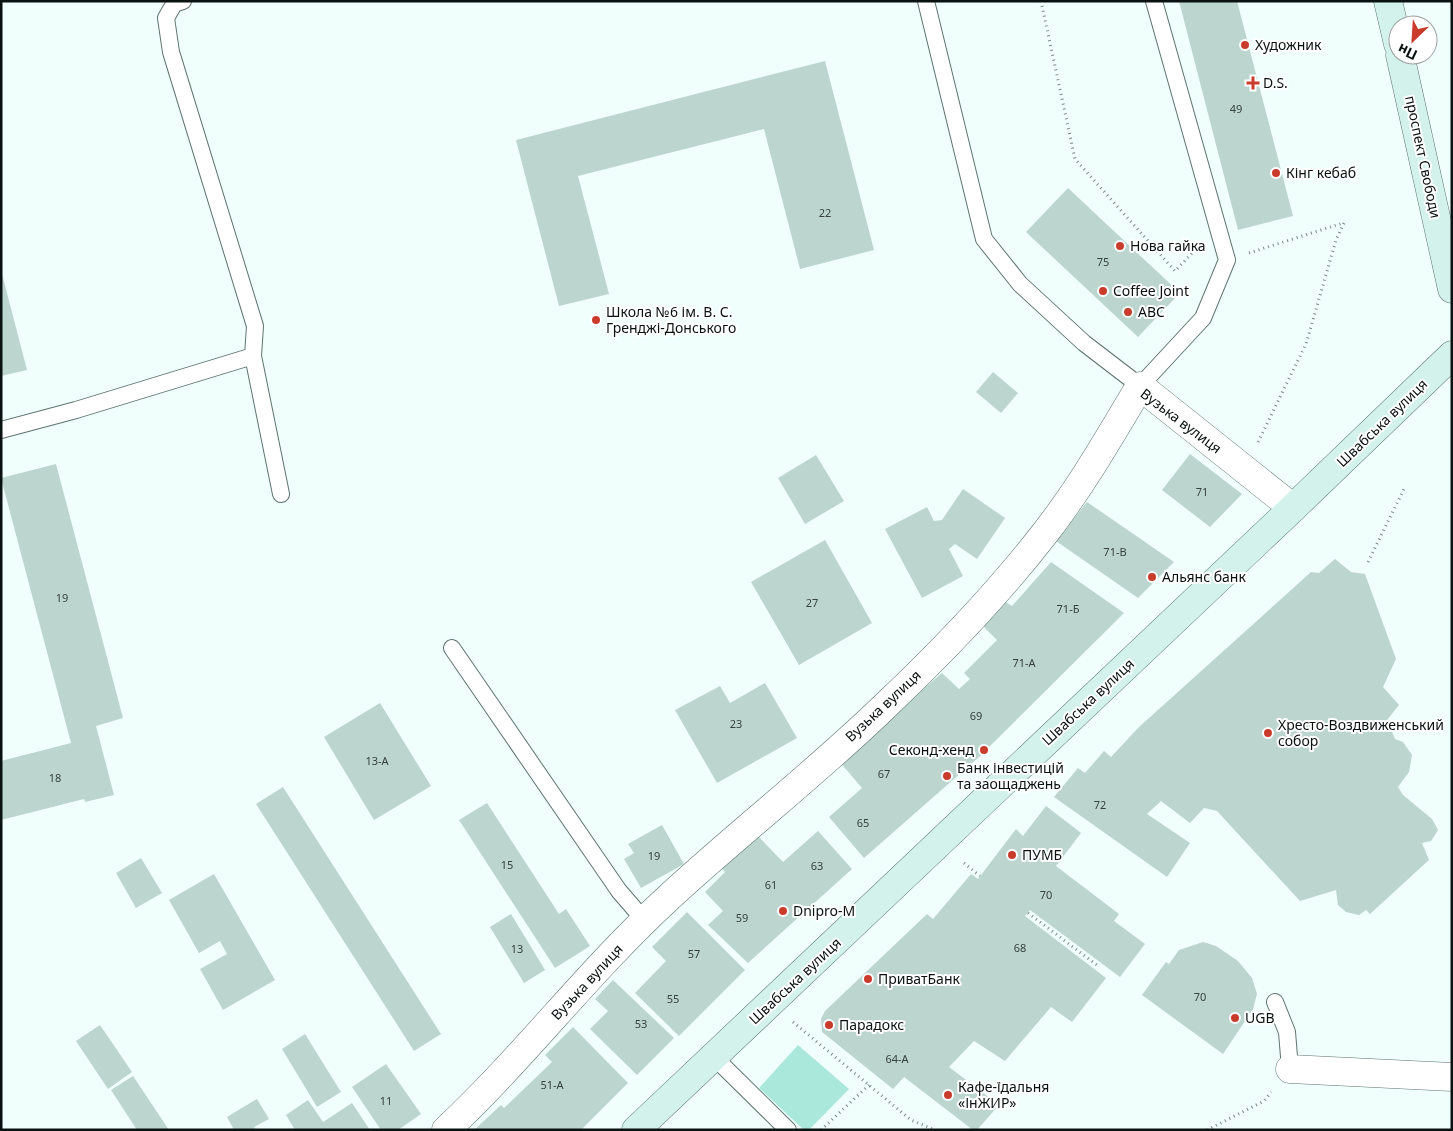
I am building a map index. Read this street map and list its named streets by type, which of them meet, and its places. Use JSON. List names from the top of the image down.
{
  "streets": {
    "street": ["проспект Свободи", "Вузька вулиця", "Швабська вулиця"]
  },
  "crossings": [
    ["Вузька вулиця", "Швабська вулиця"]
  ],
  "places": {
    "other": [
      "Художник",
      "Кінг кебаб",
      "Нова гайка",
      "Coffee Joint",
      "ABC",
      "Школа №6 ім. В. С. Гренджі-Донського",
      "Альянс банк",
      "Хресто-Воздвиженський собор",
      "Секонд-хенд",
      "Банк інвестицій та заощаджень",
      "ПУМБ",
      "Dnipro-M",
      "ПриватБанк",
      "UGB",
      "Парадокс",
      "Кафе-їдальня «ІнЖИР»"
    ],
    "health": ["D.S."]
  },
  "house_numbers": [
    "49",
    "22",
    "75",
    "71",
    "71-В",
    "19",
    "27",
    "71-Б",
    "71-А",
    "69",
    "23",
    "13-А",
    "67",
    "18",
    "72",
    "65",
    "19",
    "15",
    "63",
    "61",
    "70",
    "59",
    "68",
    "13",
    "57",
    "70",
    "55",
    "53",
    "64-А",
    "51-А",
    "11"
  ],
  "north": "bottom left"
}
